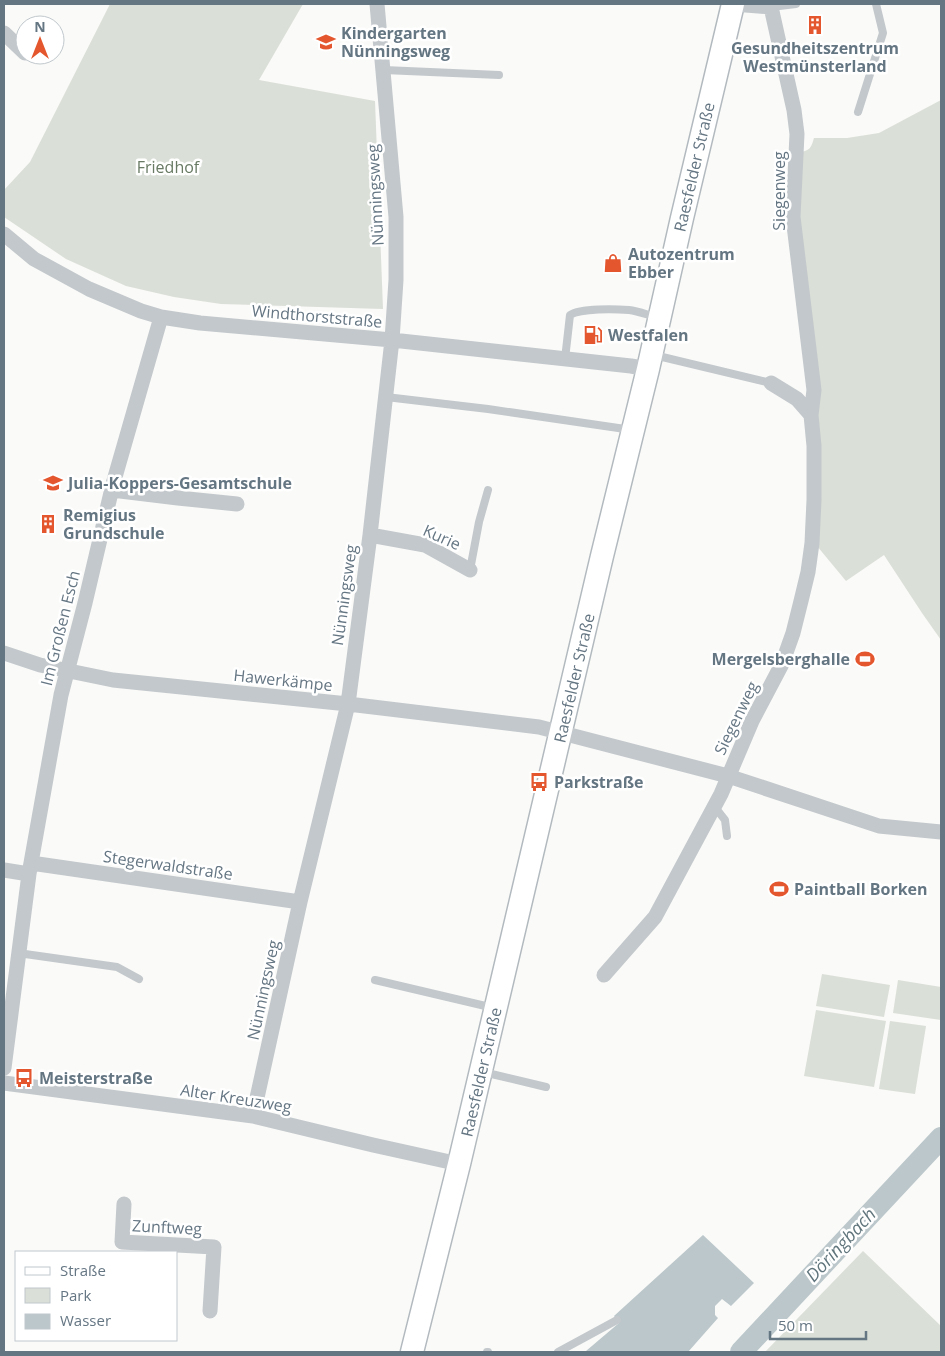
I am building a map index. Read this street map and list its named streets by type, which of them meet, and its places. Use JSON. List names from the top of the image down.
{
  "streets": {
    "main road": ["Raesfelder Straße"],
    "street": [
      "Siegenweg",
      "Nünningsweg",
      "Windthorststraße",
      "Kurie",
      "Im Großen Esch",
      "Hawerkämpe",
      "Stegerwaldstraße",
      "Alter Kreuzweg",
      "Zunftweg"
    ]
  },
  "crossings": [
    ["Raesfelder Straße", "Windthorststraße"],
    ["Raesfelder Straße", "Hawerkämpe"],
    ["Raesfelder Straße", "Alter Kreuzweg"],
    ["Nünningsweg", "Windthorststraße"],
    ["Nünningsweg", "Kurie"],
    ["Nünningsweg", "Hawerkämpe"],
    ["Nünningsweg", "Stegerwaldstraße"],
    ["Nünningsweg", "Alter Kreuzweg"],
    ["Windthorststraße", "Im Großen Esch"],
    ["Im Großen Esch", "Hawerkämpe"],
    ["Im Großen Esch", "Stegerwaldstraße"]
  ],
  "water": ["Döringbach"],
  "parks": ["Friedhof"],
  "places": {
    "building": ["Gesundheitszentrum Westmünsterland", "Remigius Grundschule"],
    "school or university": ["Kindergarten Nünningsweg", "Julia-Koppers-Gesamtschule"],
    "shop": ["Autozentrum Ebber"],
    "fuel station": ["Westfalen"],
    "sports": ["Mergelsberghalle", "Paintball Borken"],
    "bus stop": ["Parkstraße", "Meisterstraße"]
  },
  "legend": ["Straße", "Park", "Wasser"],
  "scale_bar": "50 m",
  "north": "top"
}
